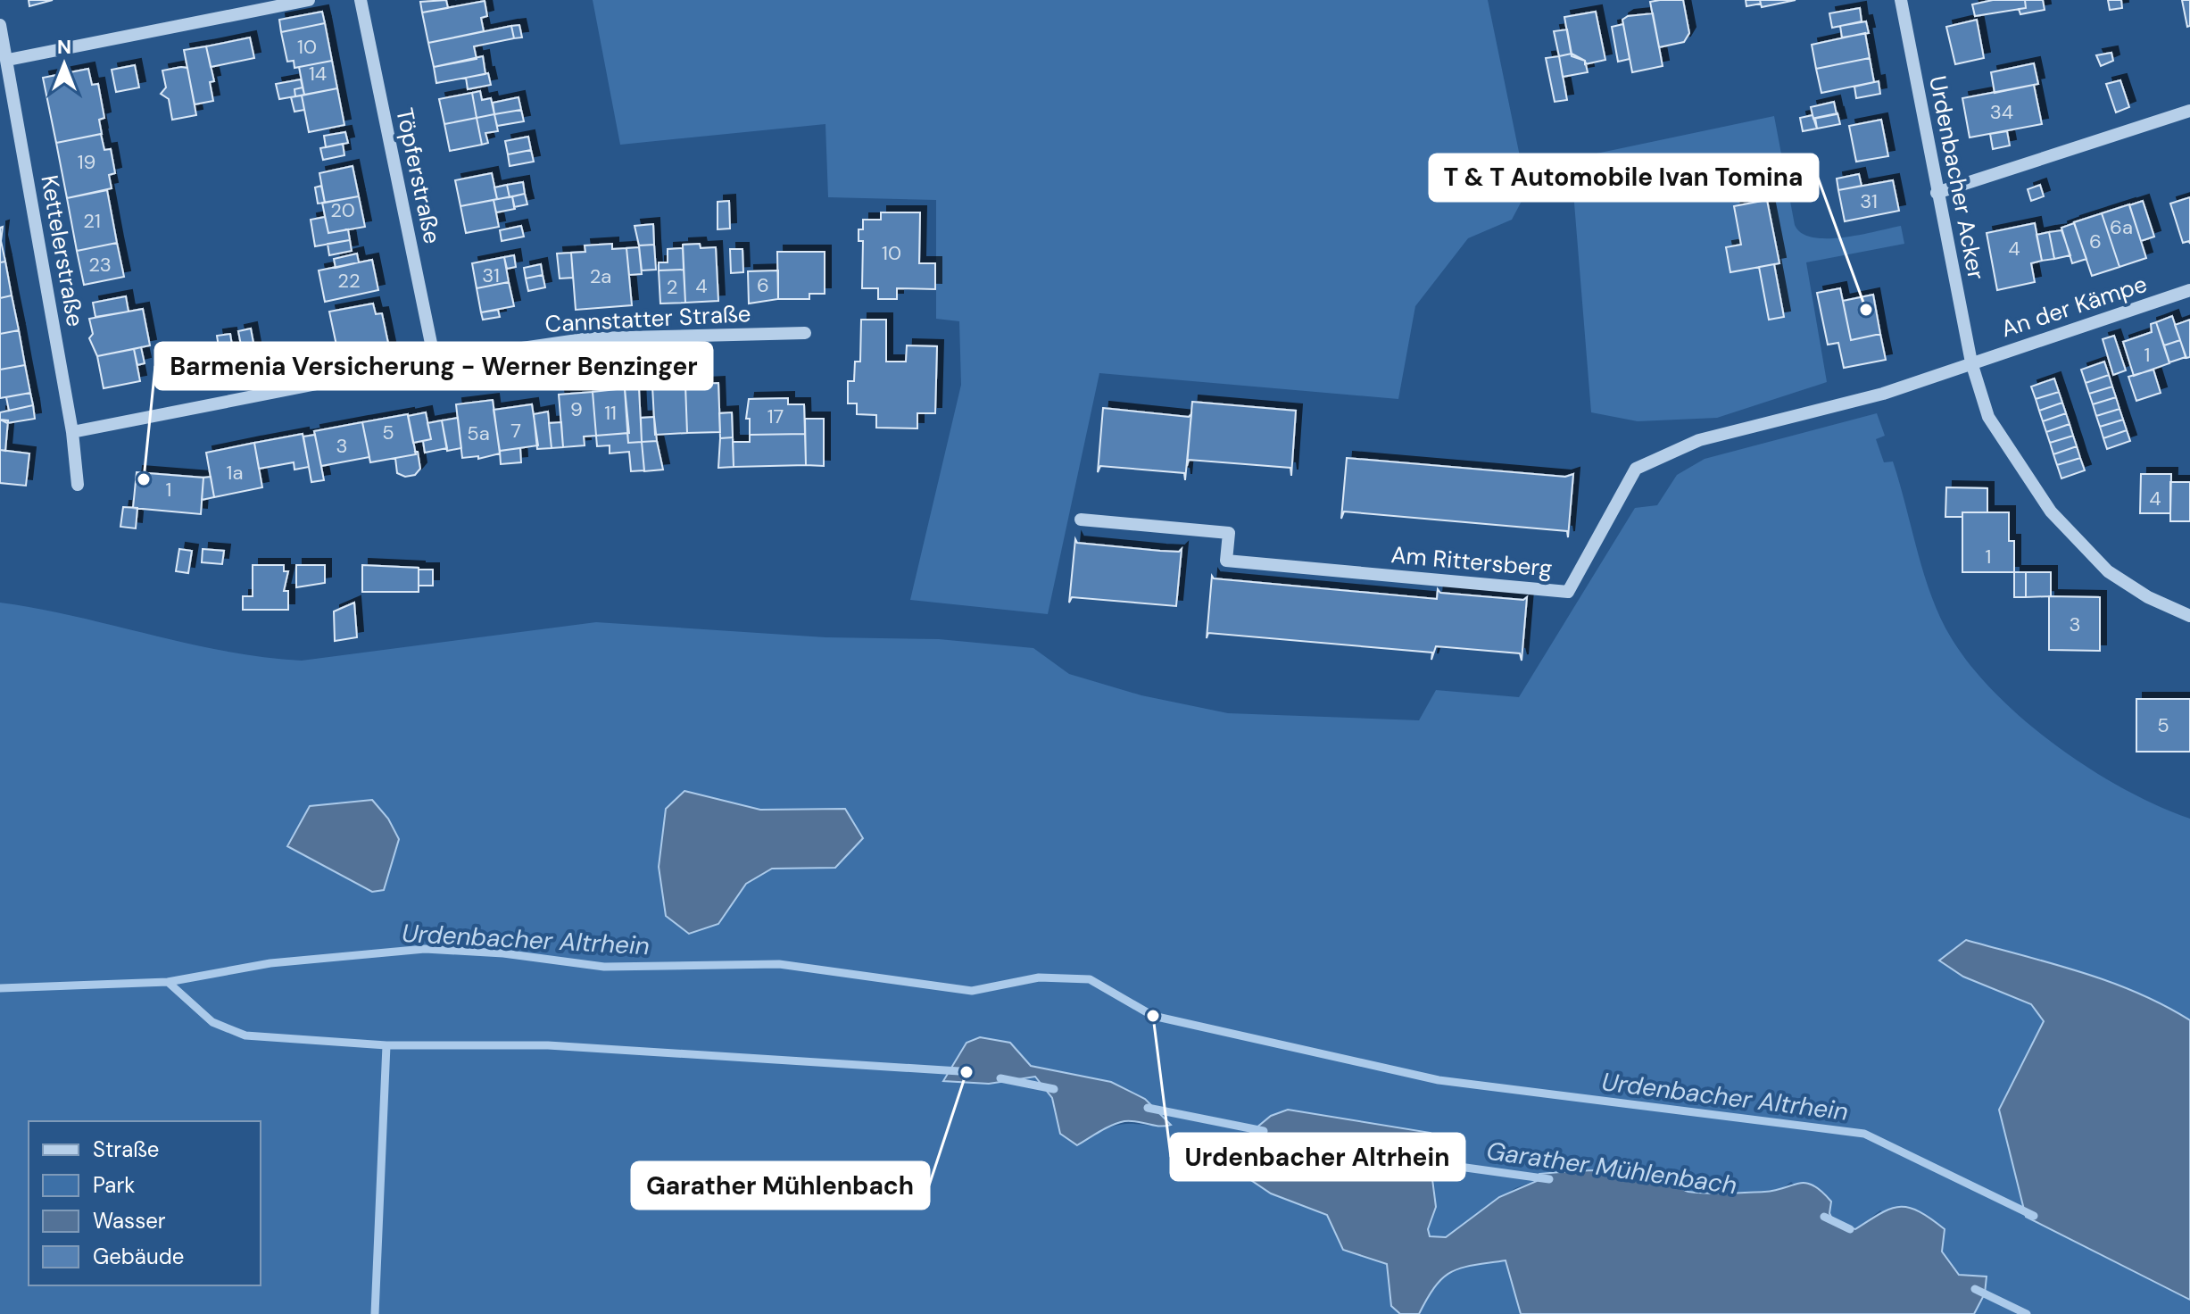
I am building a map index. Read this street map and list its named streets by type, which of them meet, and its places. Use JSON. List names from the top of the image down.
{
  "streets": {
    "street": [
      "Töpferstraße",
      "Urdenbacher Acker",
      "Kettelerstraße",
      "An der Kämpe",
      "Cannstatter Straße",
      "Am Rittersberg"
    ]
  },
  "crossings": [
    ["Töpferstraße", "Cannstatter Straße"],
    ["Urdenbacher Acker", "An der Kämpe"],
    ["Urdenbacher Acker", "Am Rittersberg"],
    ["Kettelerstraße", "Cannstatter Straße"],
    ["An der Kämpe", "Am Rittersberg"]
  ],
  "water": ["Urdenbacher Altrhein", "Garather Mühlenbach"],
  "places": [
    "T & T Automobile Ivan Tomina",
    "Barmenia Versicherung - Werner Benzinger",
    "Urdenbacher Altrhein",
    "Garather Mühlenbach"
  ],
  "house_numbers": [
    "10",
    "14",
    "34",
    "19",
    "31",
    "20",
    "21",
    "6a",
    "6",
    "4",
    "10",
    "23",
    "31",
    "2a",
    "22",
    "6",
    "4",
    "2",
    "1",
    "9",
    "11",
    "17",
    "7",
    "5",
    "5a",
    "3",
    "1a",
    "1",
    "4",
    "1",
    "3",
    "5"
  ],
  "legend": [
    "Straße",
    "Park",
    "Wasser",
    "Gebäude"
  ],
  "north": "top"
}
